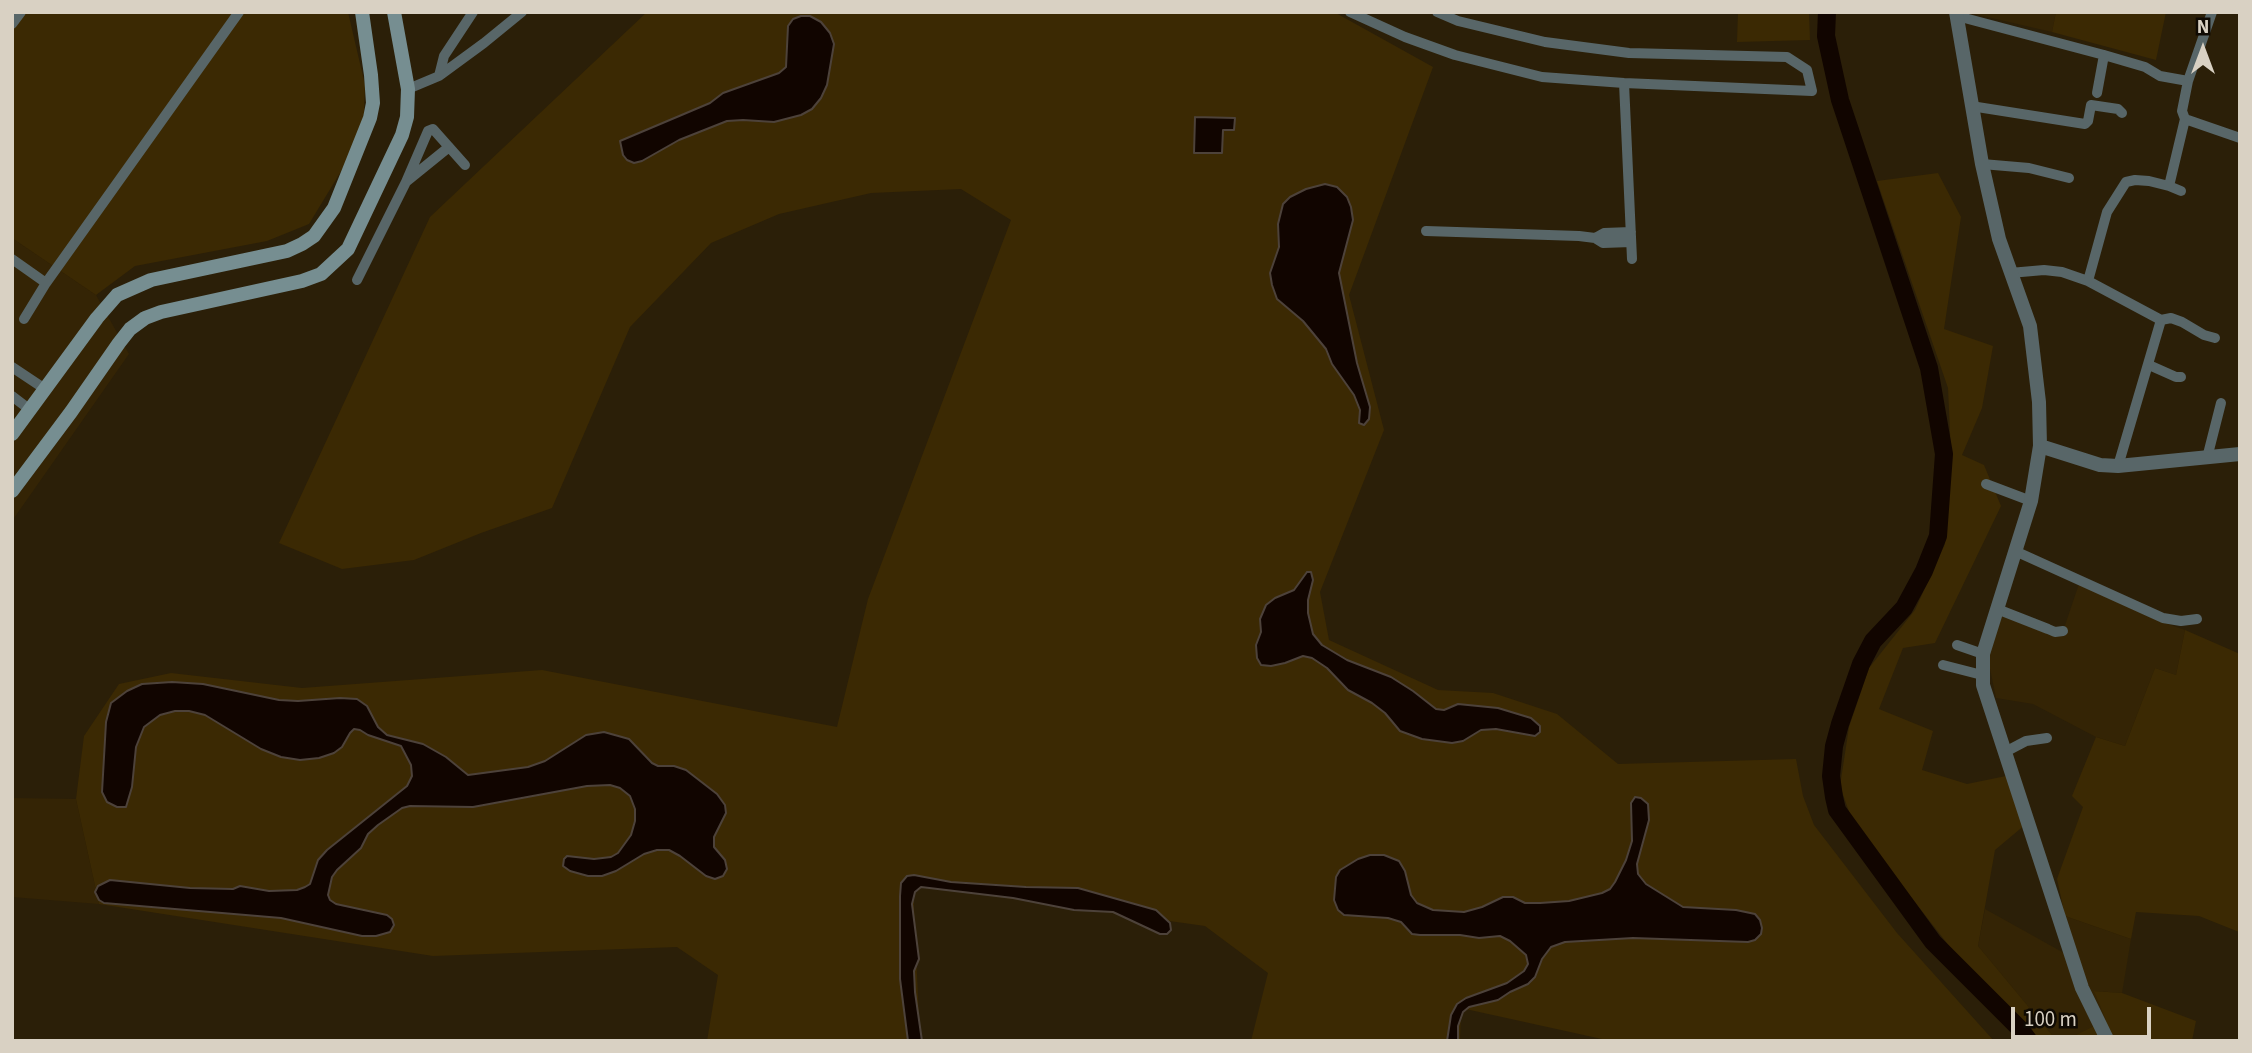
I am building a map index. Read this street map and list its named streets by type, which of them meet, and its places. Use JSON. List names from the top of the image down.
{
  "scale_bar": "100 m",
  "north": "top"
}
